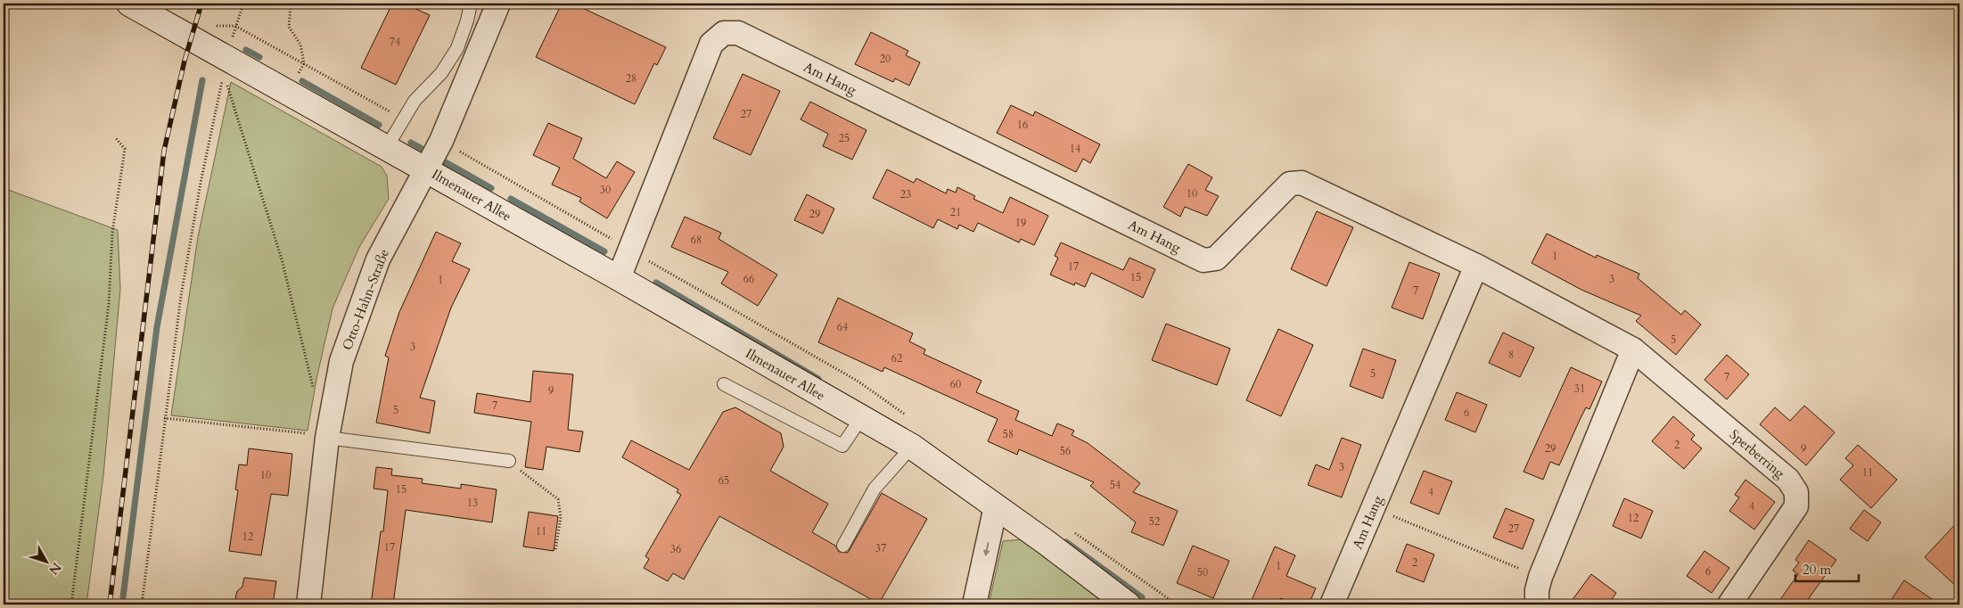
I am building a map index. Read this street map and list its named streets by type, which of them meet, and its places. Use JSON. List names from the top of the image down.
{
  "streets": {
    "street": [
      "Am Hang",
      "Ilmenauer Allee",
      "Otto-Hahn-Straße",
      "Sperberring"
    ]
  },
  "crossings": [
    ["Am Hang", "Ilmenauer Allee"],
    ["Am Hang", "Sperberring"],
    ["Ilmenauer Allee", "Otto-Hahn-Straße"]
  ],
  "house_numbers": [
    "74",
    "20",
    "28",
    "27",
    "16",
    "25",
    "14",
    "30",
    "10",
    "23",
    "21",
    "29",
    "19",
    "68",
    "1",
    "17",
    "15",
    "66",
    "3",
    "1",
    "7",
    "64",
    "5",
    "3",
    "8",
    "62",
    "5",
    "7",
    "60",
    "31",
    "9",
    "7",
    "5",
    "6",
    "58",
    "2",
    "29",
    "9",
    "56",
    "3",
    "11",
    "10",
    "65",
    "54",
    "15",
    "4",
    "13",
    "4",
    "12",
    "52",
    "27",
    "11",
    "12",
    "17",
    "37",
    "36",
    "2",
    "1",
    "6",
    "50"
  ],
  "scale_bar": "20 m",
  "north": "bottom right"
}
